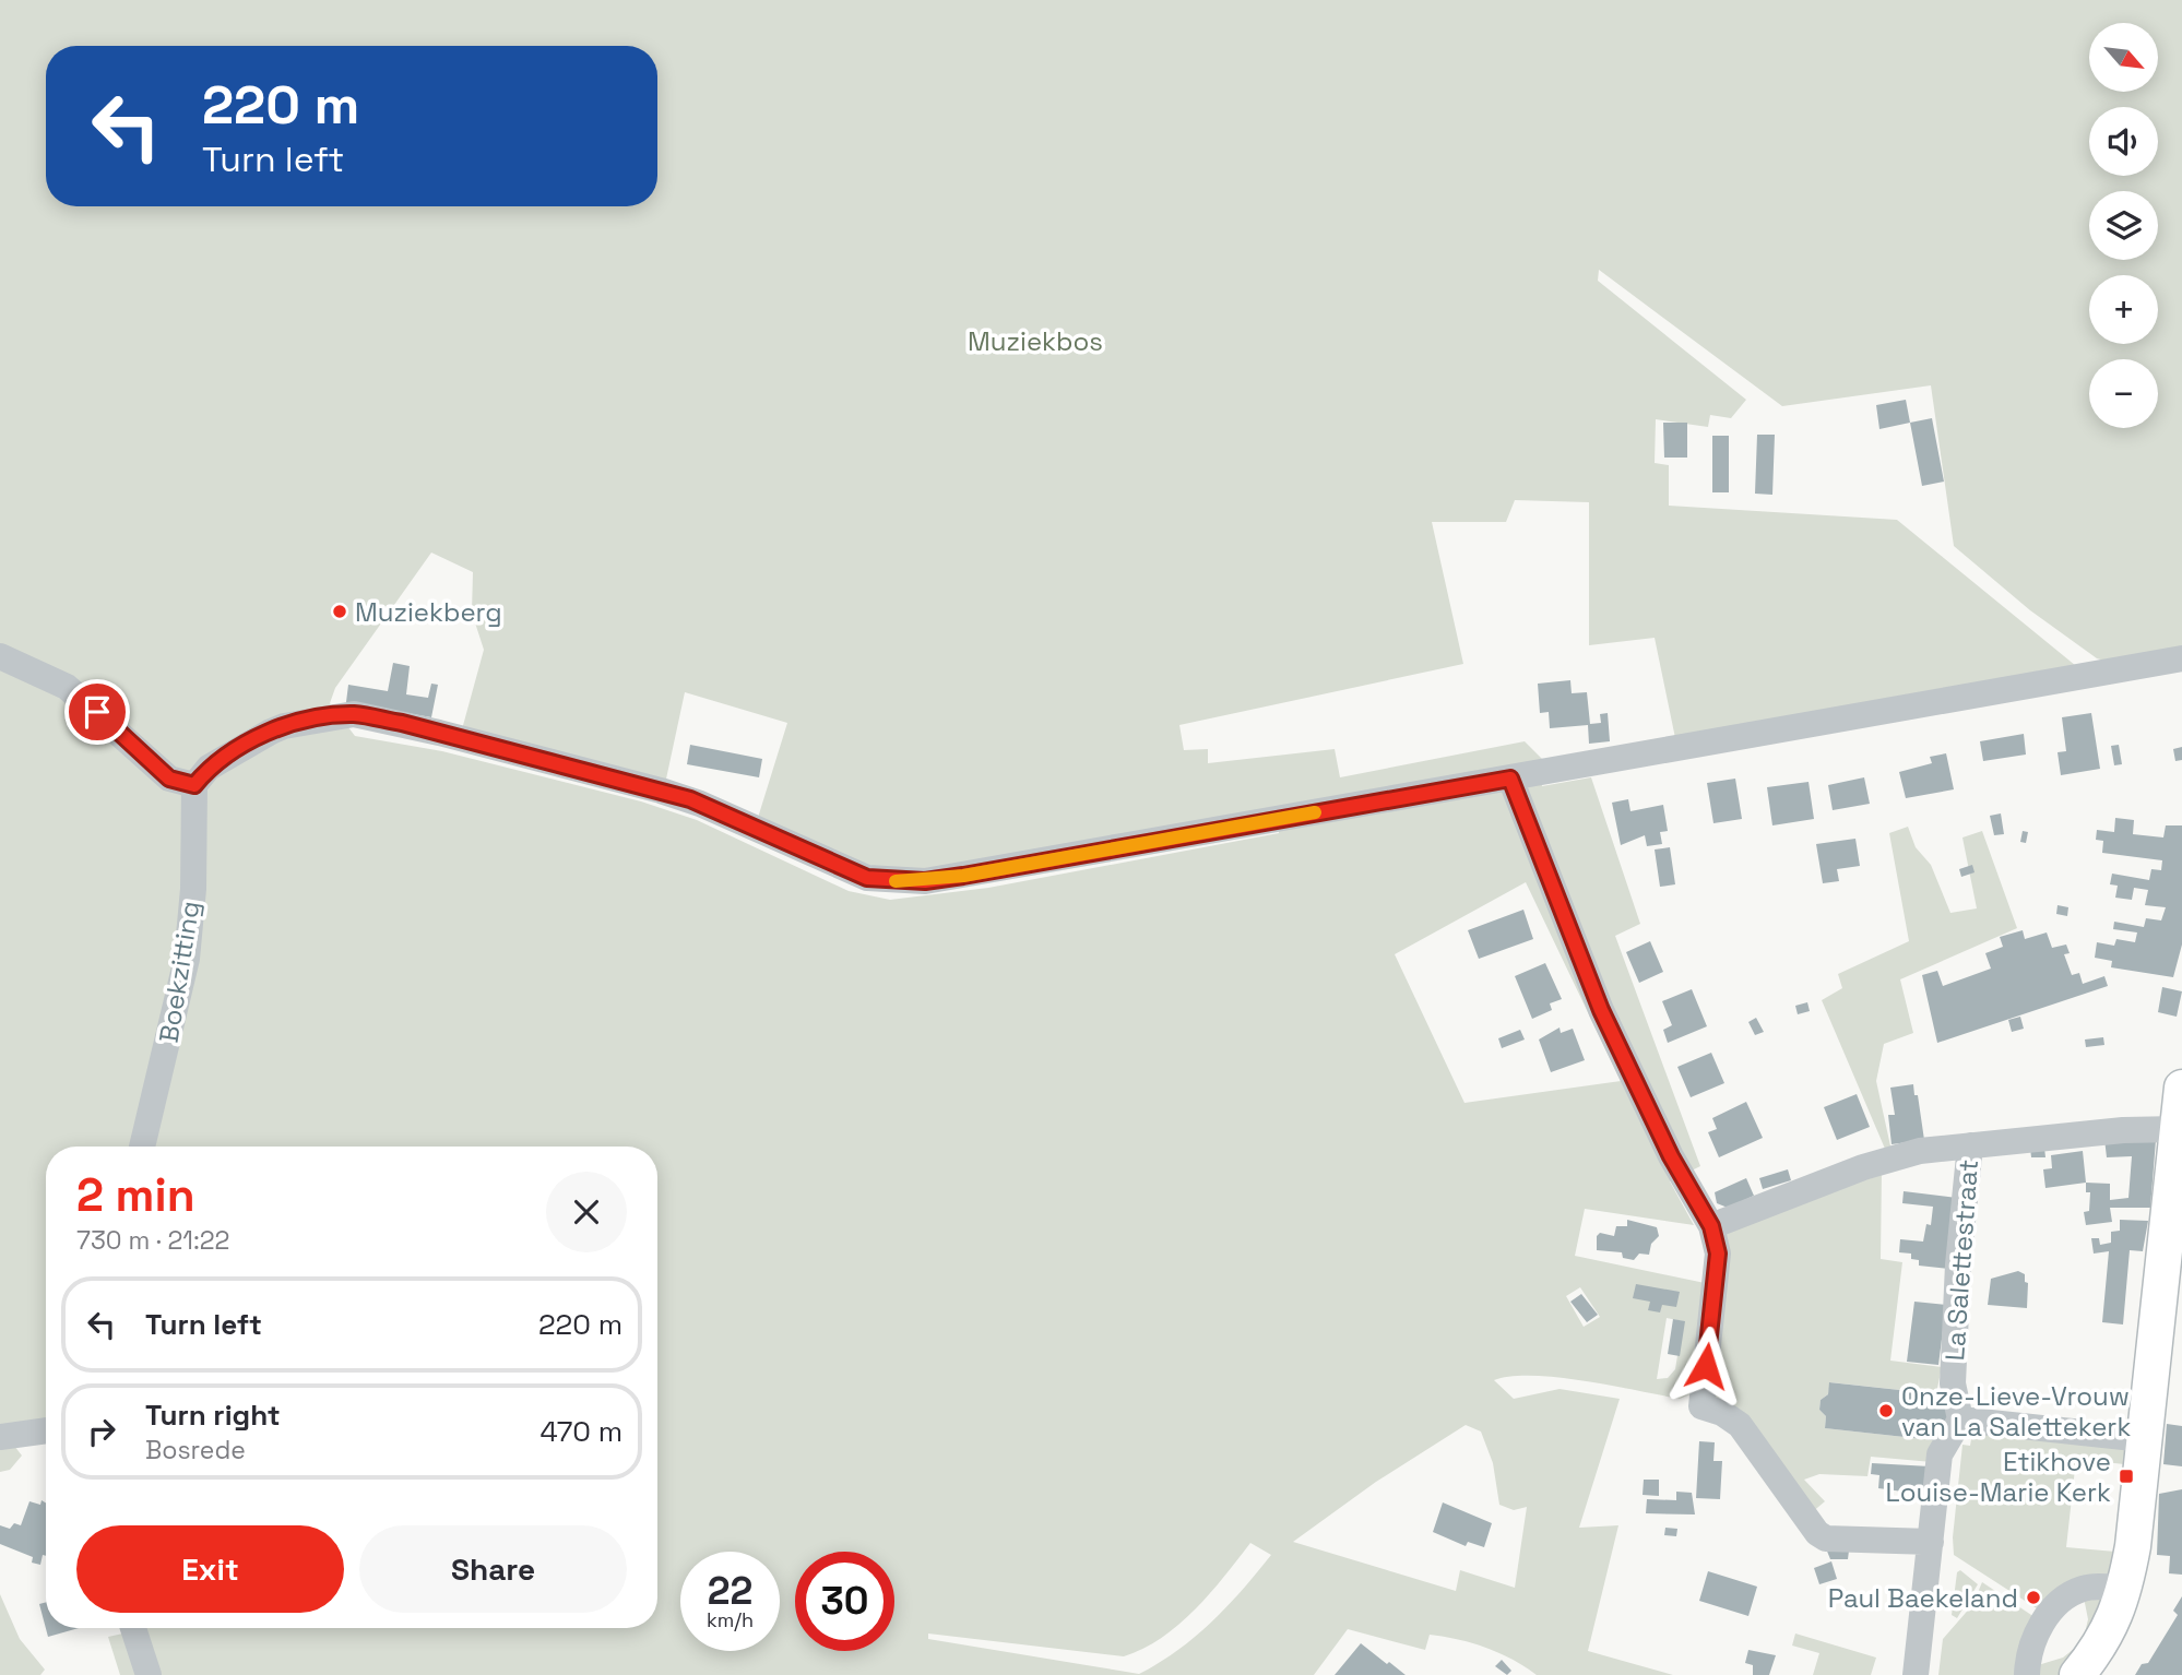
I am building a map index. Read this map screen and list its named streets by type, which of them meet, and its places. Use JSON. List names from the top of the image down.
{
  "streets": {
    "street": ["Boekzitting", "La Salettestraat"]
  },
  "parks": ["Muziekbos"],
  "places": {
    "other": ["Muziekberg", "Onze-Lieve-Vrouw van La Salettekerk", "Paul Baekeland"],
    "transit": ["Etikhove Louise-Marie Kerk"]
  },
  "north": "bottom right",
  "page": {
    "map_buttons": ["+", "−"],
    "turn": ["220 m", "Turn left"],
    "heading": ["2 min", "730 m · 21:22"],
    "list": [
      {
        "name": "Turn left",
        "value": "220 m"
      },
      {
        "name": "Turn right",
        "note": "Bosrede",
        "value": "470 m"
      }
    ],
    "buttons": ["Exit", "Share"],
    "speed": "22 km/h",
    "limit": "30"
  }
}
